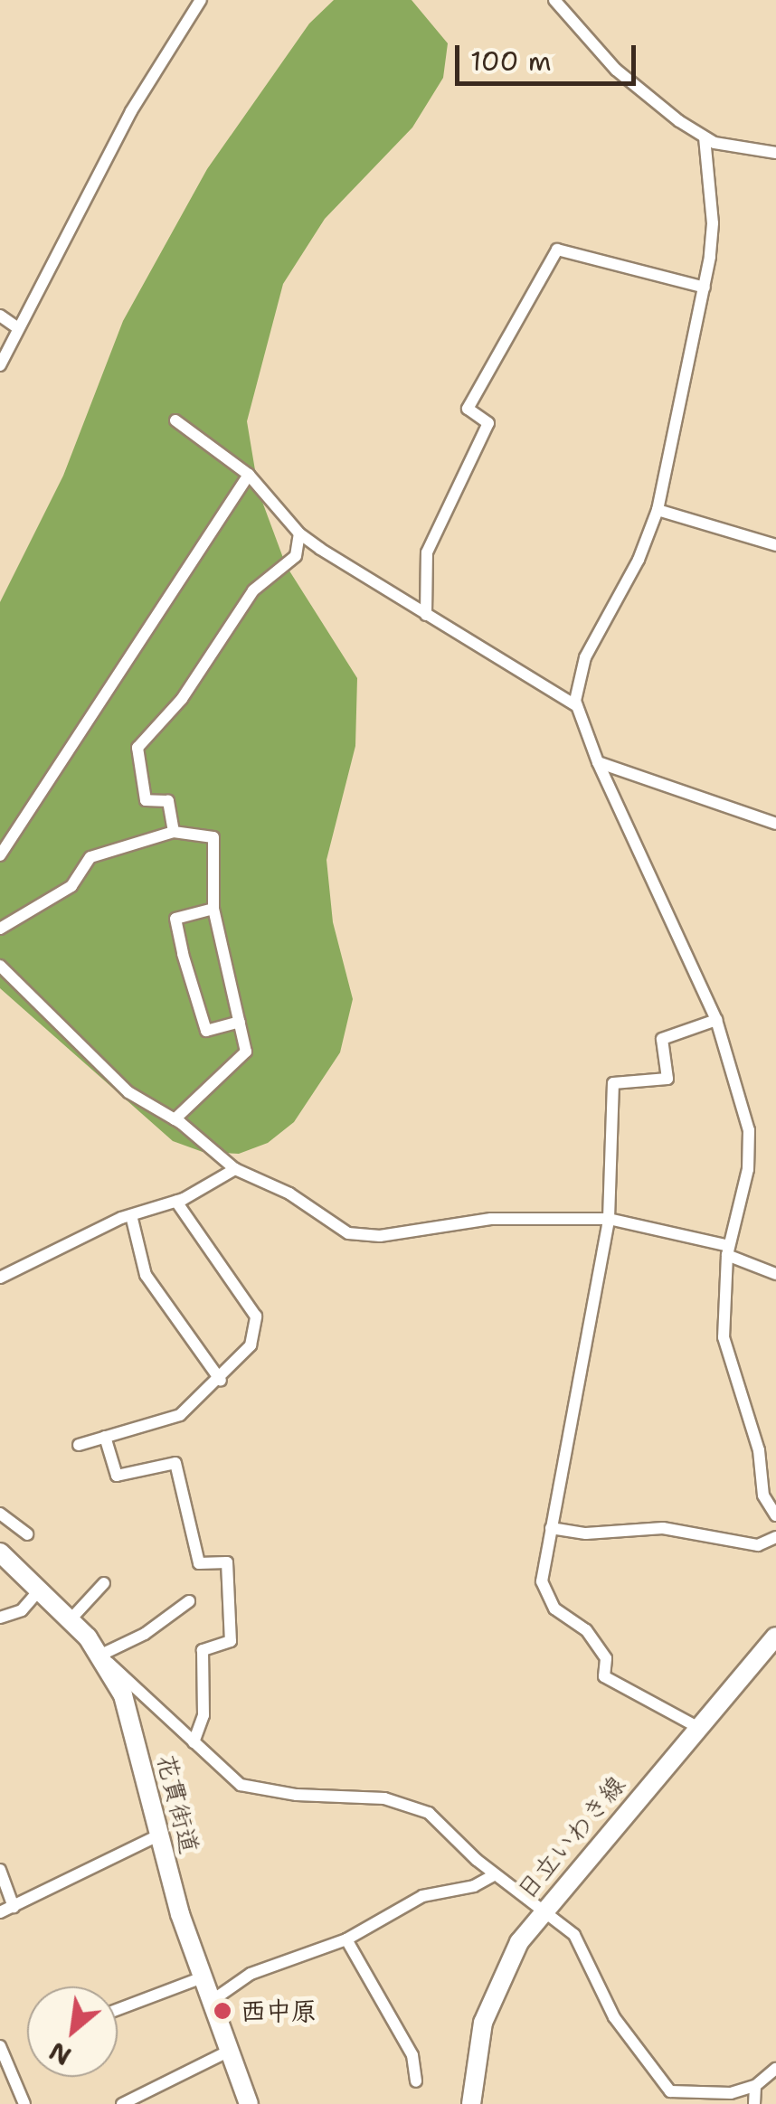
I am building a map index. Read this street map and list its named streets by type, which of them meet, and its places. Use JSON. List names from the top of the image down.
{
  "streets": {
    "main road": ["花貫街道", "日立いわき線"]
  },
  "places": ["西中原"],
  "scale_bar": "100 m",
  "north": "bottom left"
}
